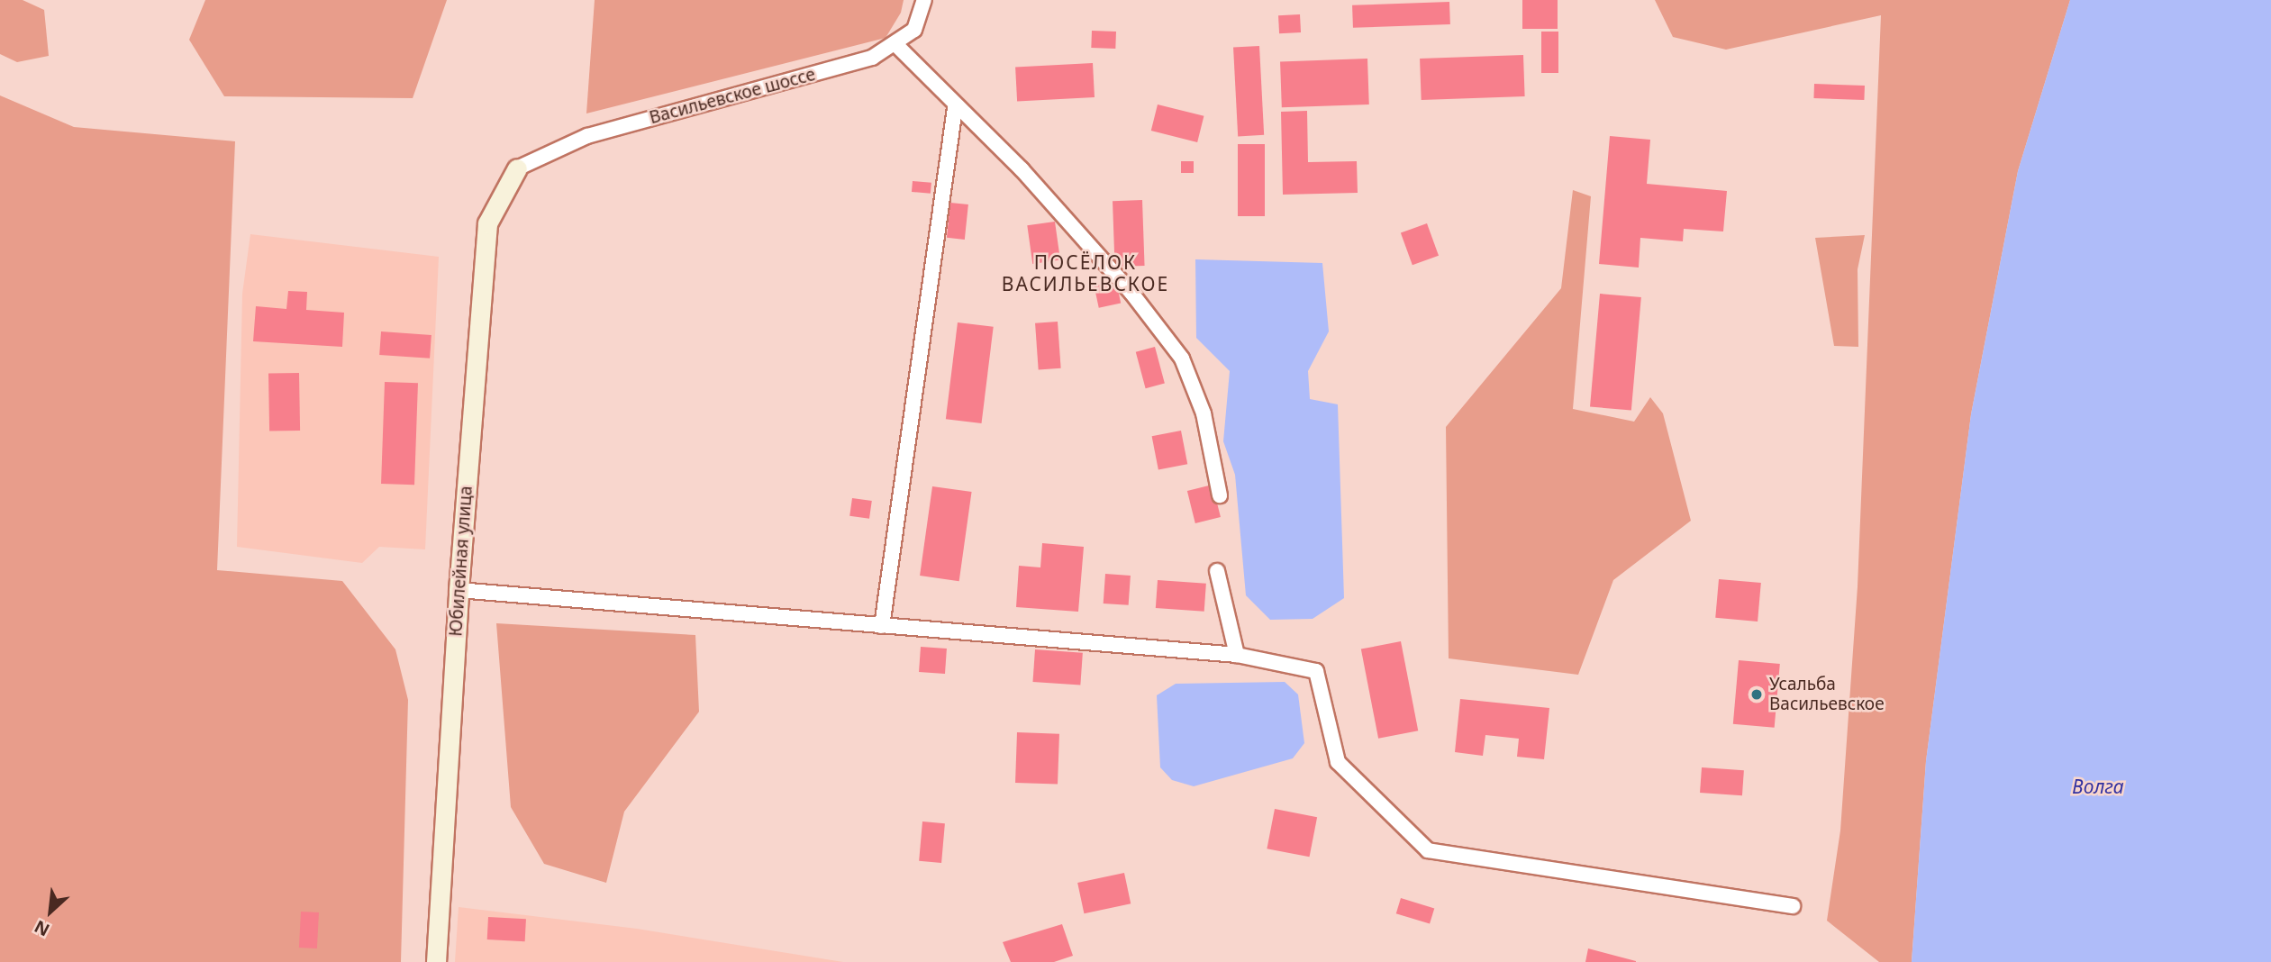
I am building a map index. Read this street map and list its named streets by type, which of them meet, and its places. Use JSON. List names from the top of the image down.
{
  "streets": {
    "street": ["Васильевское шоссе", "Юбилейная улица"]
  },
  "crossings": [
    ["Васильевское шоссе", "Юбилейная улица"]
  ],
  "districts": ["ПОСЁЛОК ВАСИЛЬЕВСКОЕ"],
  "water": ["Волга"],
  "places": ["Усальба Васильевское"],
  "north": "bottom left"
}
